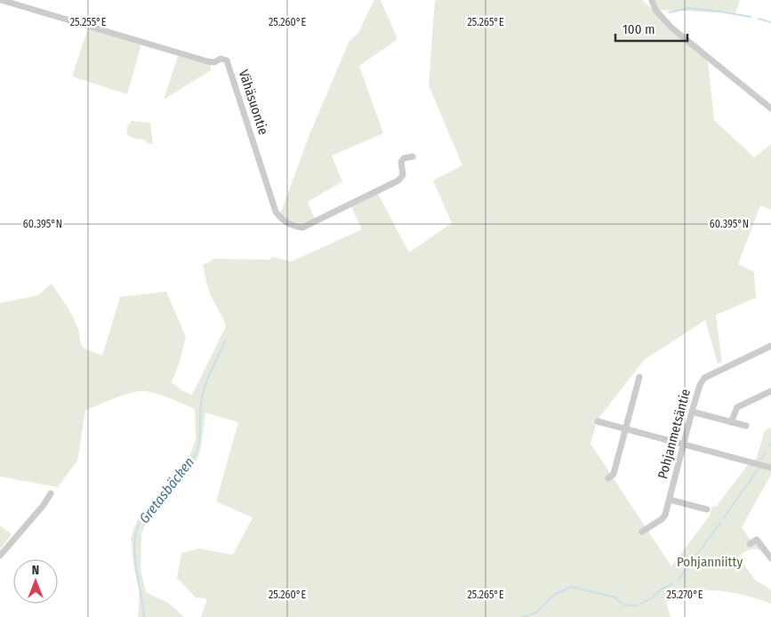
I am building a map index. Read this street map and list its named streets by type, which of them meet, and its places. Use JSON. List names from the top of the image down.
{
  "streets": {
    "street": ["Vähäsuontie", "Pohjanmetsäntie"]
  },
  "water": ["Gretasbäcken"],
  "parks": ["Pohjanniitty"],
  "scale_bar": "100 m",
  "north": "top",
  "coordinates": [
    "25.255°E",
    "25.260°E",
    "25.265°E",
    "60.395°N",
    "25.270°E"
  ]
}
